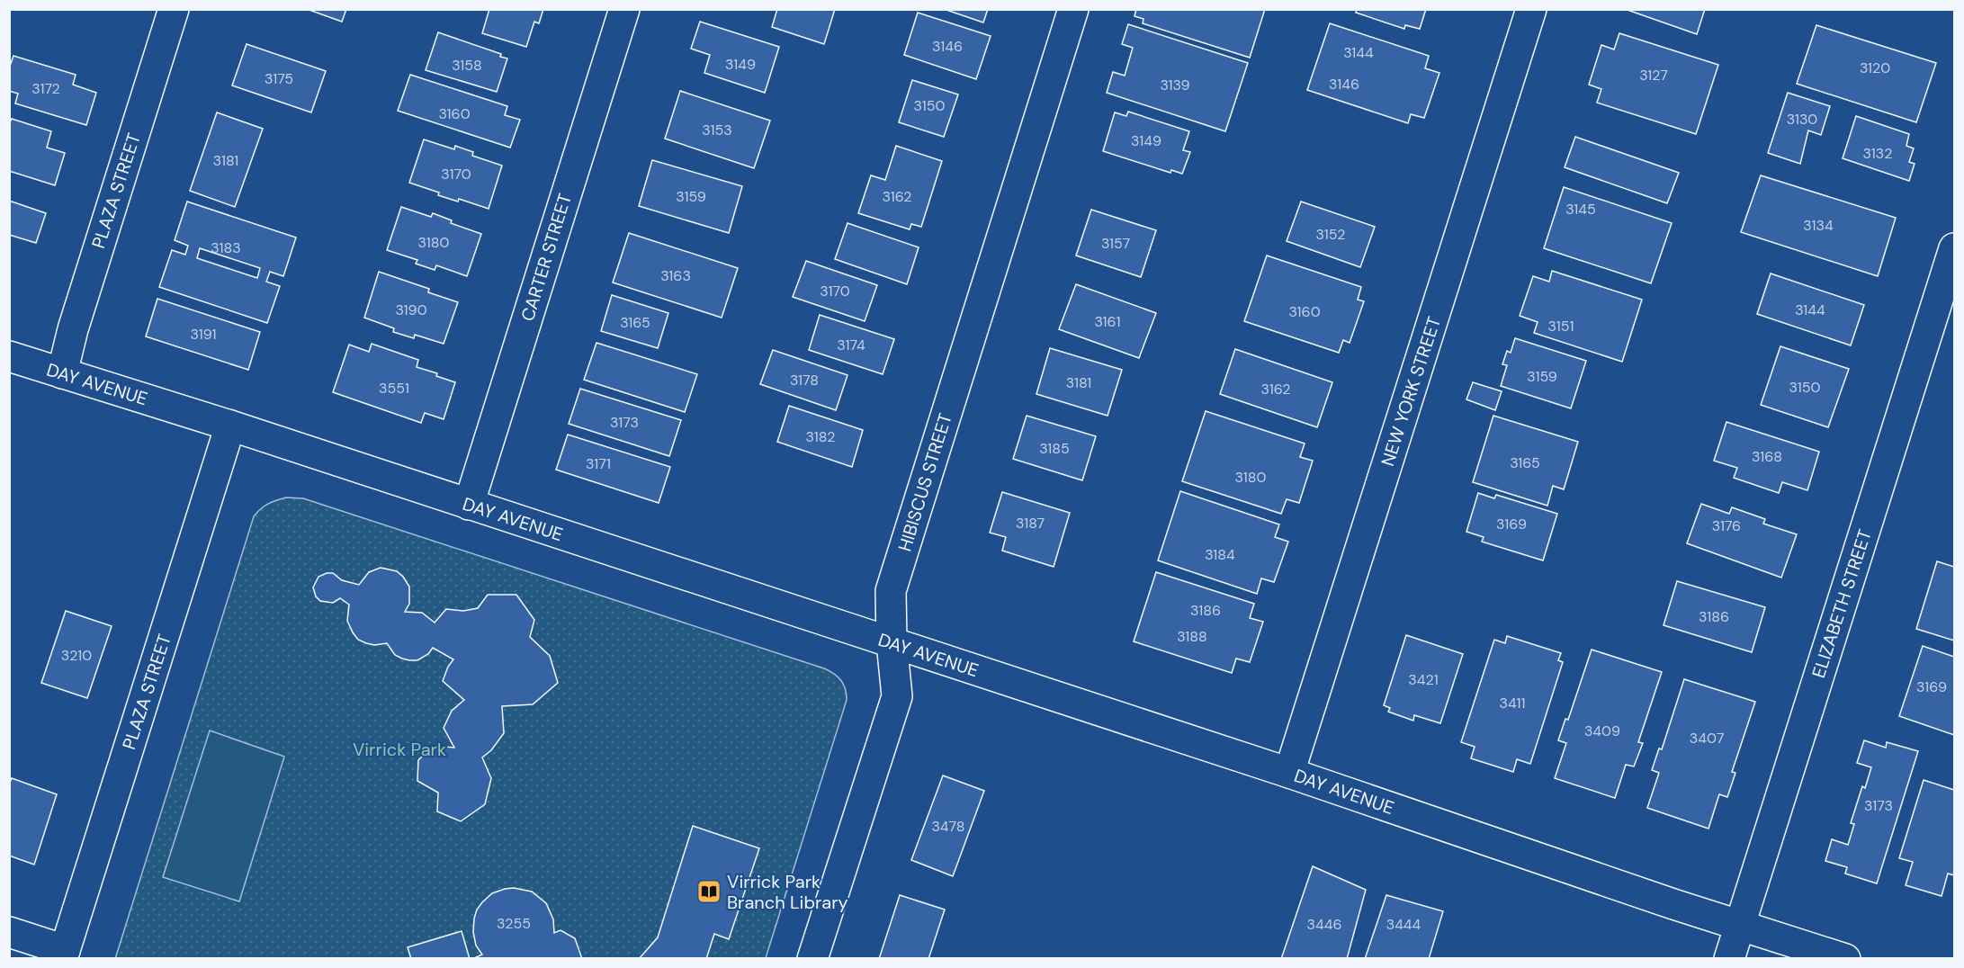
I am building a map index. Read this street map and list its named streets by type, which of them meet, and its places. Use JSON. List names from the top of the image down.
{
  "streets": {
    "street": [
      "PLAZA STREET",
      "CARTER STREET",
      "DAY AVENUE",
      "NEW YORK STREET",
      "HIBISCUS STREET",
      "ELIZABETH STREET"
    ]
  },
  "crossings": [
    ["PLAZA STREET", "DAY AVENUE"],
    ["CARTER STREET", "DAY AVENUE"],
    ["DAY AVENUE", "NEW YORK STREET"],
    ["DAY AVENUE", "HIBISCUS STREET"],
    ["DAY AVENUE", "ELIZABETH STREET"]
  ],
  "parks": ["Virrick Park"],
  "places": {
    "library": ["Virrick Park Branch Library"]
  },
  "house_numbers": [
    "3146",
    "3144",
    "3149",
    "3158",
    "3120",
    "3127",
    "3175",
    "3146",
    "3139",
    "3172",
    "3150",
    "3160",
    "3130",
    "3153",
    "3149",
    "3132",
    "3181",
    "3170",
    "3159",
    "3162",
    "3145",
    "3134",
    "3152",
    "3180",
    "3157",
    "3183",
    "3163",
    "3170",
    "3190",
    "3144",
    "3160",
    "3161",
    "3165",
    "3151",
    "3191",
    "3174",
    "3159",
    "3178",
    "3181",
    "3150",
    "3551",
    "3162",
    "3173",
    "3182",
    "3185",
    "3168",
    "3165",
    "3171",
    "3180",
    "3187",
    "3169",
    "3176",
    "3184",
    "3186",
    "3186",
    "3188",
    "3210",
    "3421",
    "3169",
    "3411",
    "3409",
    "3407",
    "3173",
    "3478",
    "3255",
    "3446",
    "3444"
  ]
}
